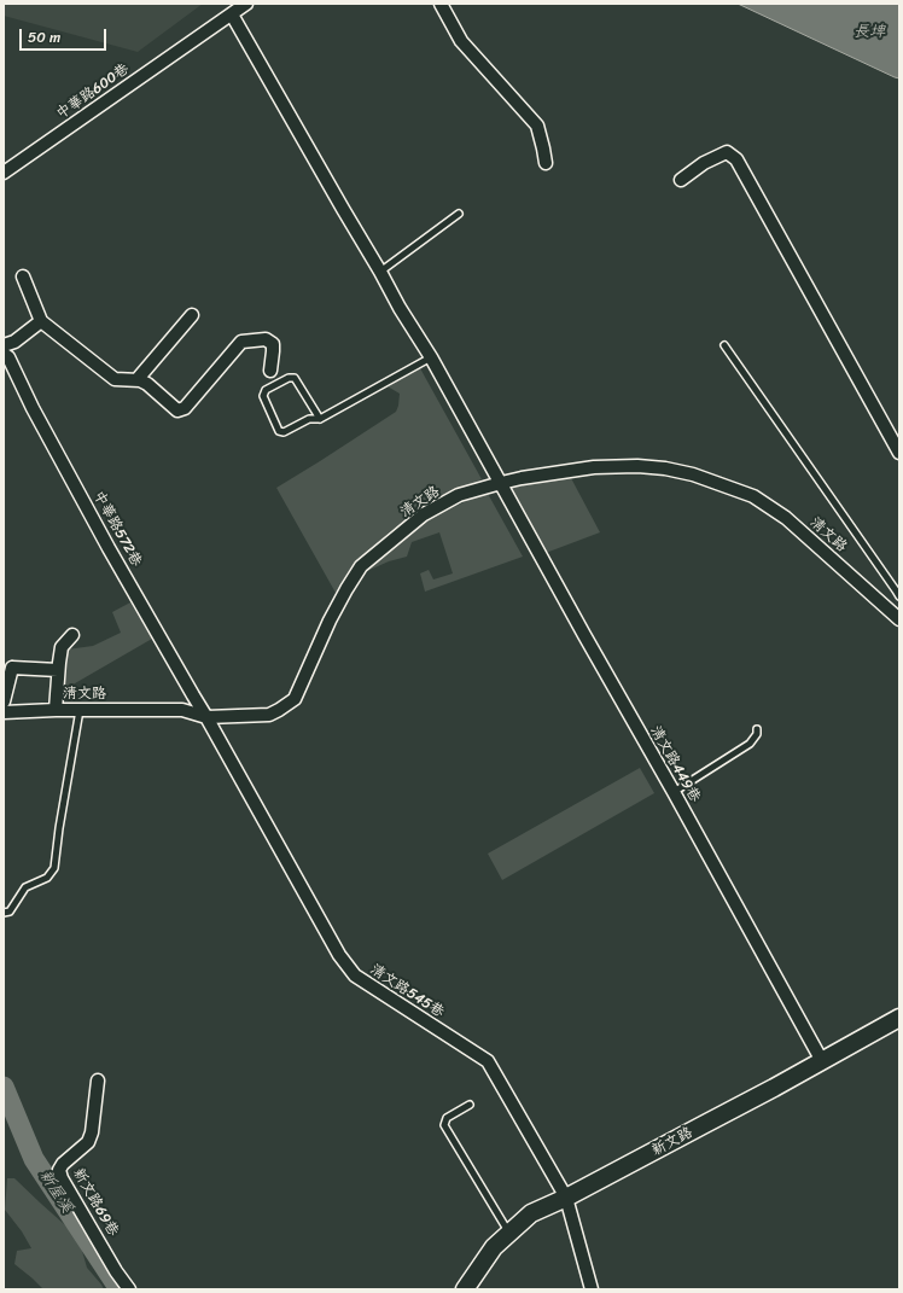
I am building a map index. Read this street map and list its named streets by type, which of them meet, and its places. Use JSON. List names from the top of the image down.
{
  "streets": {
    "street": [
      "中華路600巷",
      "清文路",
      "中華路572巷",
      "清文路449巷",
      "清文路545巷",
      "新文路",
      "新文路69巷"
    ]
  },
  "crossings": [
    ["中華路600巷", "清文路449巷"],
    ["清文路", "中華路572巷"],
    ["清文路", "清文路449巷"],
    ["清文路", "清文路545巷"],
    ["中華路572巷", "清文路545巷"],
    ["清文路449巷", "新文路"],
    ["清文路545巷", "新文路"]
  ],
  "water": ["長埤", "新屋溪"],
  "scale_bar": "50 m"
}
